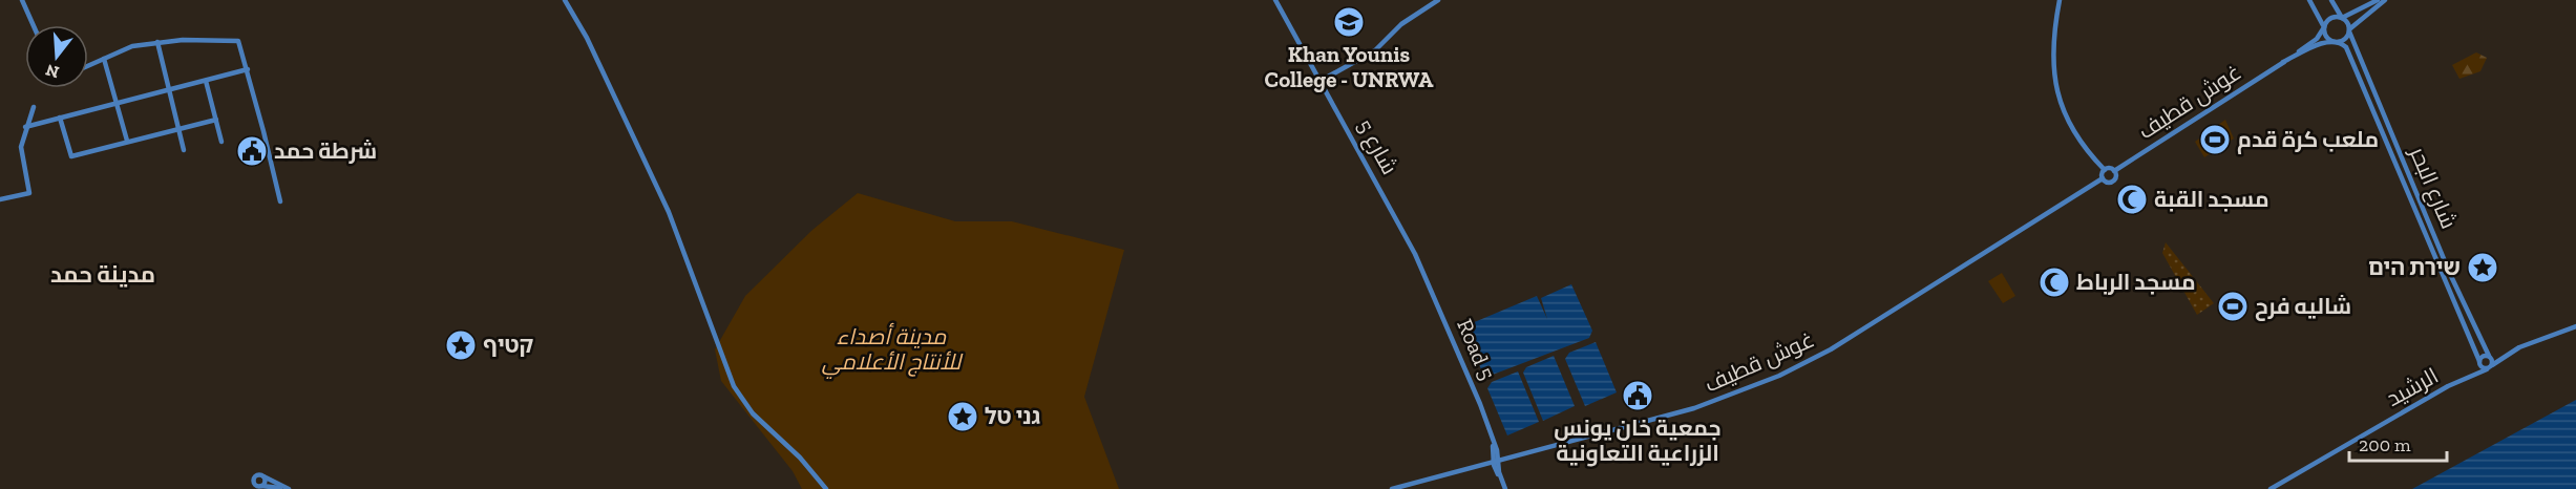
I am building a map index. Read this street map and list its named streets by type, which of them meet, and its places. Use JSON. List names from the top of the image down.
{
  "streets": {
    "main road": [
      "غوش قطيف",
      "شارع 5",
      "شارع البحر",
      "Road 5",
      "الرشيد"
    ]
  },
  "crossings": [
    ["غوش قطيف", "شارع البحر"],
    ["غوش قطيف", "Road 5"],
    ["شارع 5", "Road 5"],
    ["شارع البحر", "الرشيد"]
  ],
  "districts": ["مدينة حمد"],
  "parks": ["مدينة أصداء للأنتاج الأعلامي"],
  "places": {
    "school or university": ["Khan Younis College - UNRWA"],
    "sports": ["ملعب كرة قدم", "شاليه فرح"],
    "public building": ["شرطة حمد", "جمعية خان يونس الزراعية التعاونية"],
    "mosque": ["مسجد القبة", "مسجد الرباط"],
    "place": ["שירת הים", "קטיף", "גני טל"]
  },
  "scale_bar": "200 m",
  "north": "bottom"
}
